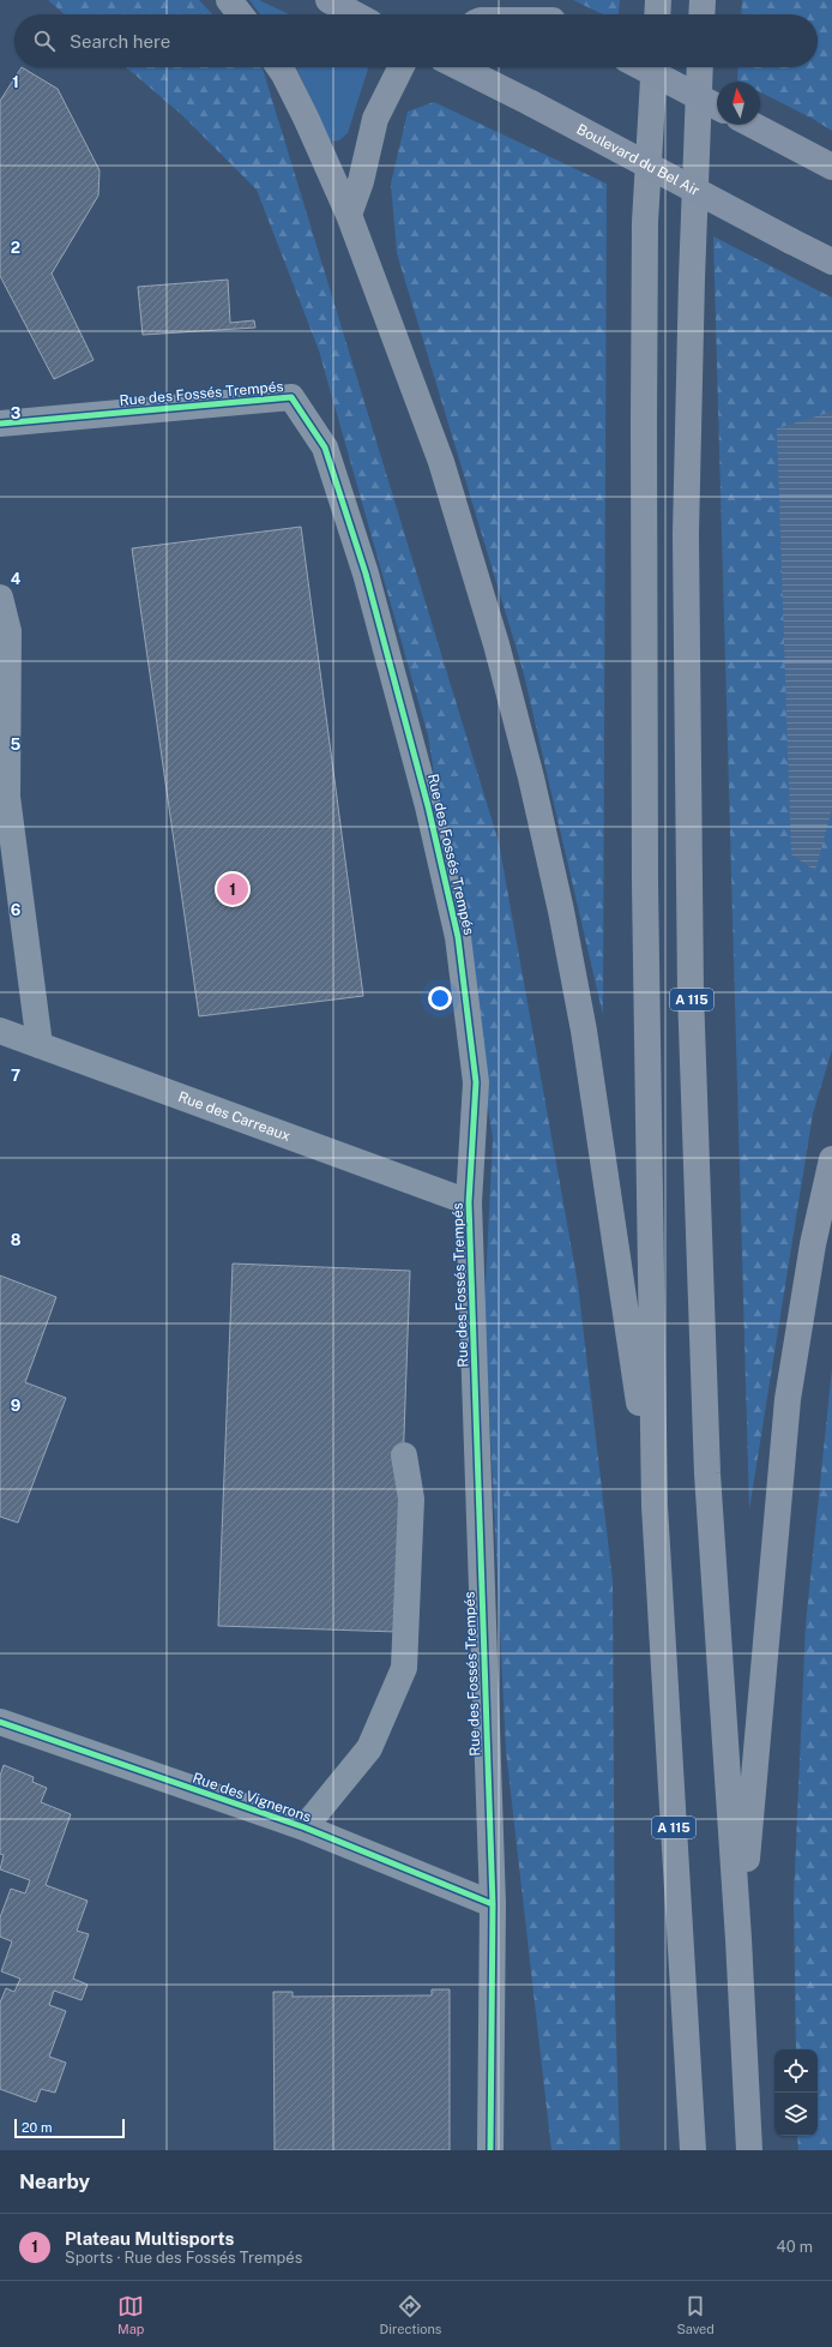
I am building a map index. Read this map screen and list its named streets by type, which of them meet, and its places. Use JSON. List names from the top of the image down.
{
  "streets": {
    "highway": ["A 115"],
    "main road": ["Boulevard du Bel Air"],
    "street": ["Rue des Fossés Trempés", "Rue des Carreaux", "Rue des Vignerons"]
  },
  "crossings": [
    ["Rue des Fossés Trempés", "Rue des Carreaux"],
    ["Rue des Fossés Trempés", "Rue des Vignerons"]
  ],
  "scale_bar": "20 m",
  "north": "top",
  "page": {
    "search": "Search here",
    "pins": "1",
    "scale": "20 m",
    "heading": "Nearby",
    "list": [
      {
        "mark": "1",
        "name": "Plateau Multisports",
        "note": "Sports · Rue des Fossés Trempés",
        "value": "40 m"
      }
    ],
    "nav": ["Map", "Directions", "Saved"]
  },
  "grid": {
    "rows": [
      "1",
      "2",
      "3",
      "4",
      "5",
      "6",
      "7",
      "8",
      "9"
    ]
  }
}
